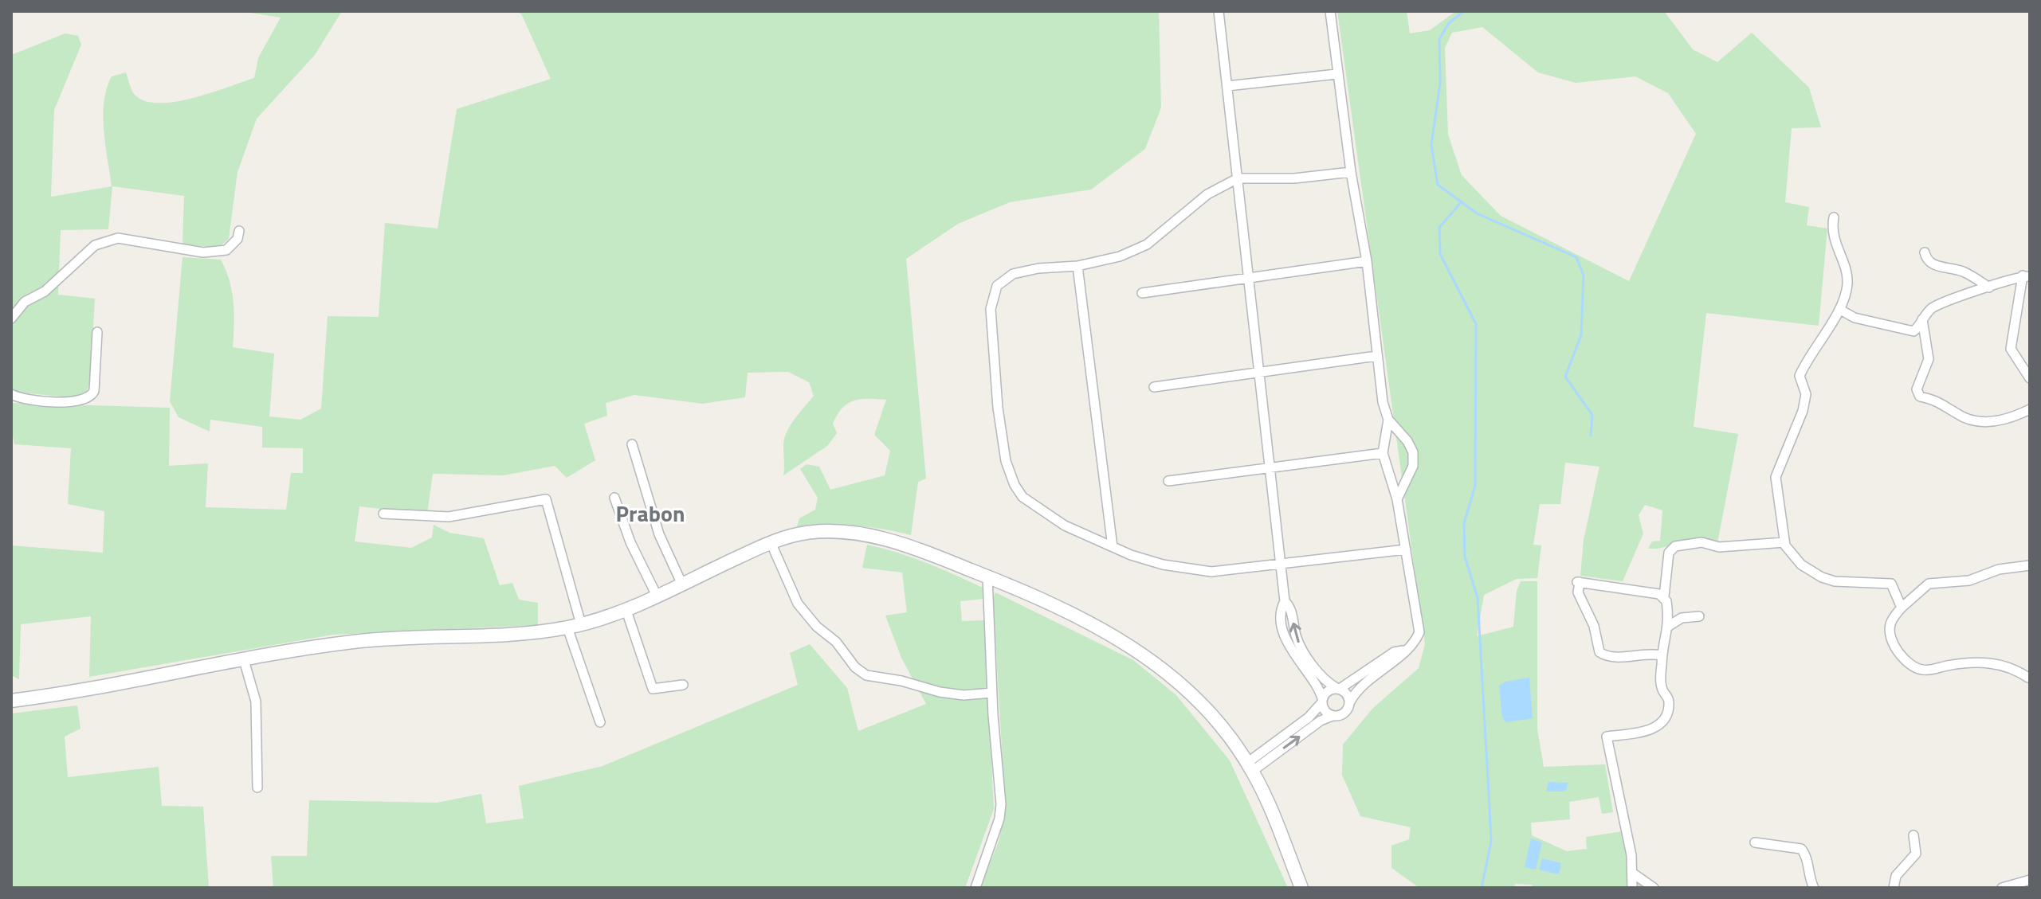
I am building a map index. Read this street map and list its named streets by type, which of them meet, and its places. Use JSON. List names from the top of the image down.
{
  "districts": ["Prabon"]
}
